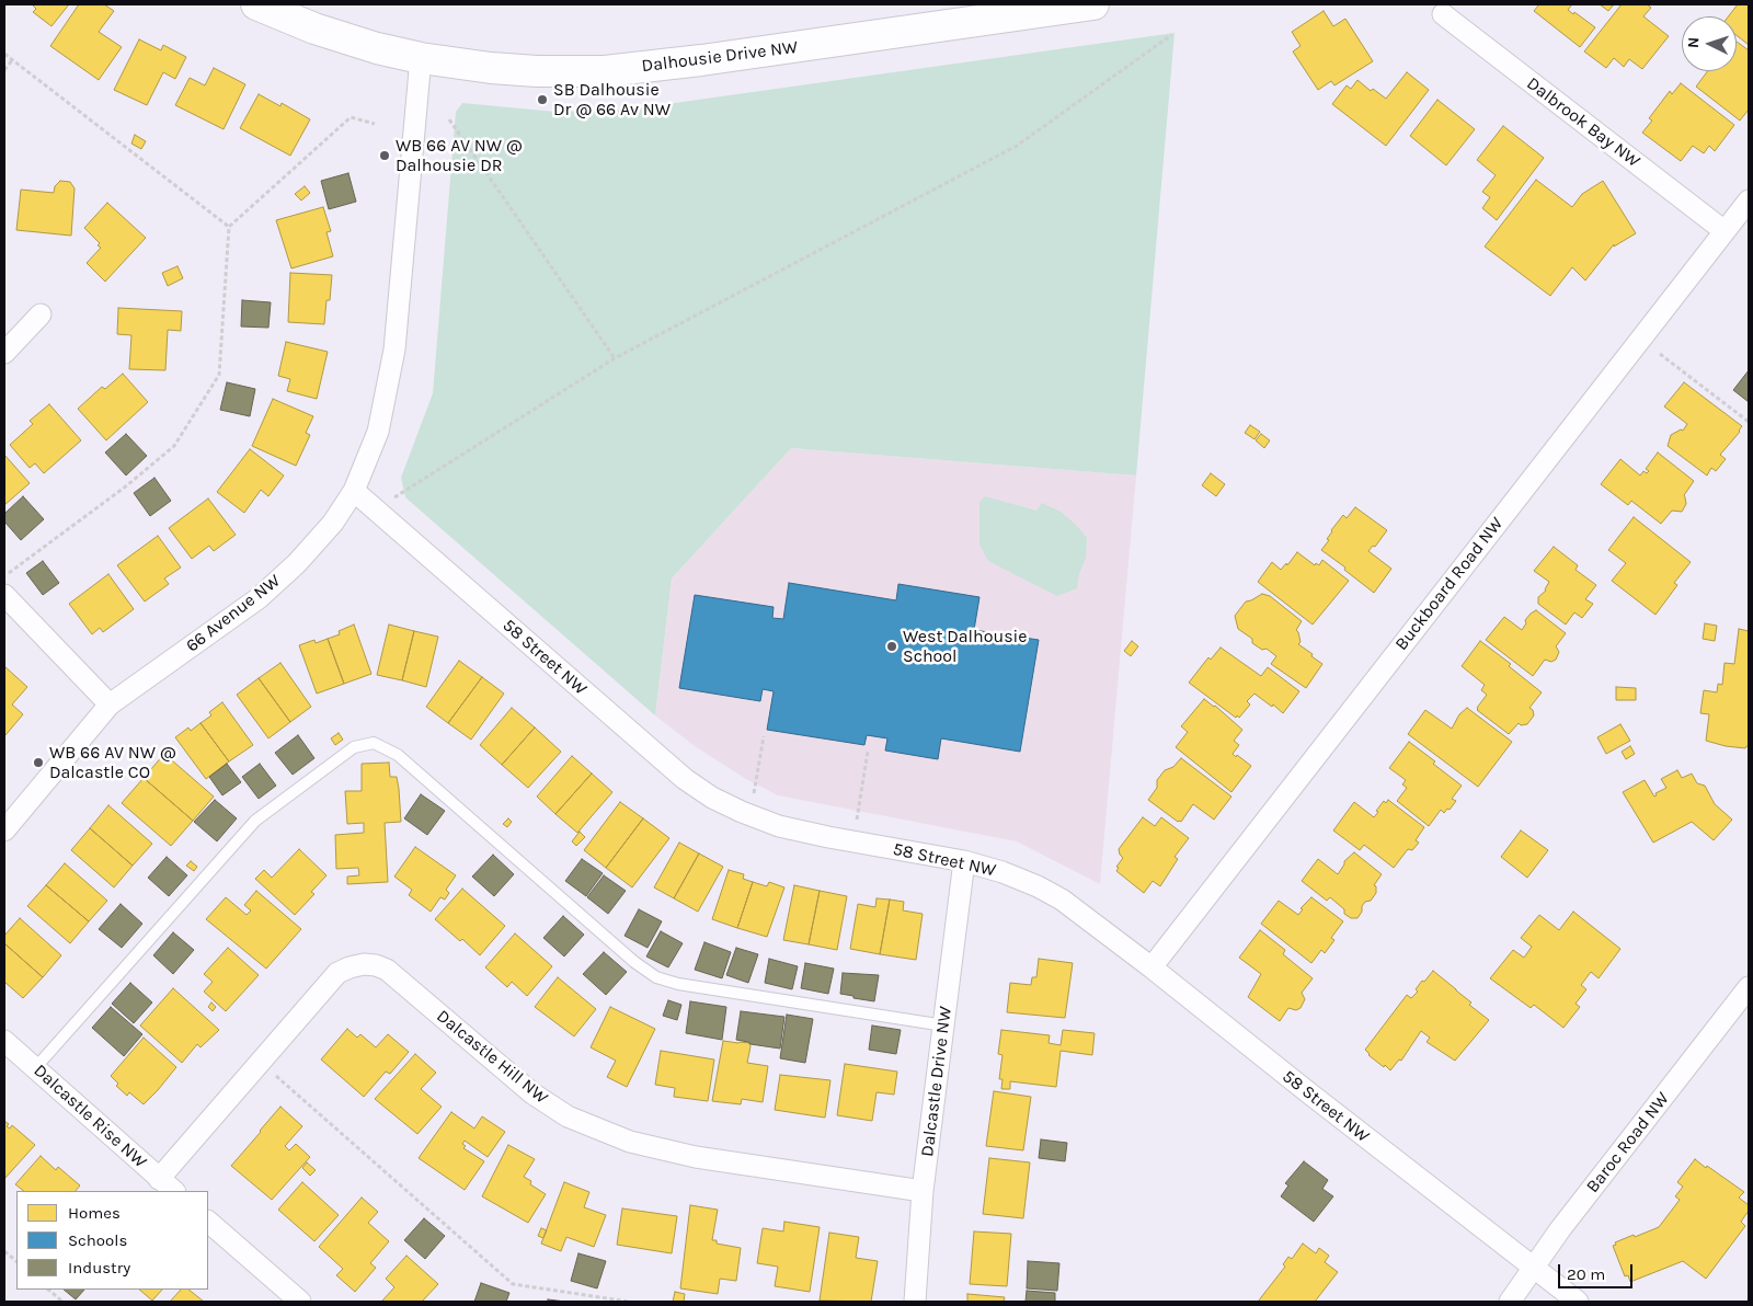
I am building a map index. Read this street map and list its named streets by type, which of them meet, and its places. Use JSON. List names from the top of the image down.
{
  "streets": {
    "street": [
      "Dalhousie Drive NW",
      "Dalbrook Bay NW",
      "Buckboard Road NW",
      "66 Avenue NW",
      "58 Street NW",
      "Dalcastle Hill NW",
      "Dalcastle Drive NW",
      "Dalcastle Rise NW",
      "Baroc Road NW"
    ]
  },
  "crossings": [
    ["Dalhousie Drive NW", "66 Avenue NW"],
    ["Dalbrook Bay NW", "Buckboard Road NW"],
    ["Buckboard Road NW", "58 Street NW"],
    ["66 Avenue NW", "58 Street NW"],
    ["58 Street NW", "Dalcastle Drive NW"],
    ["58 Street NW", "Baroc Road NW"],
    ["Dalcastle Hill NW", "Dalcastle Drive NW"],
    ["Dalcastle Hill NW", "Dalcastle Rise NW"]
  ],
  "places": [
    "SB Dalhousie Dr @ 66 Av NW",
    "WB 66 AV NW @ Dalhousie DR",
    "West Dalhousie School",
    "WB 66 AV NW @ Dalcastle CO"
  ],
  "legend": ["Homes", "Schools", "Industry"],
  "scale_bar": "20 m",
  "north": "left"
}
